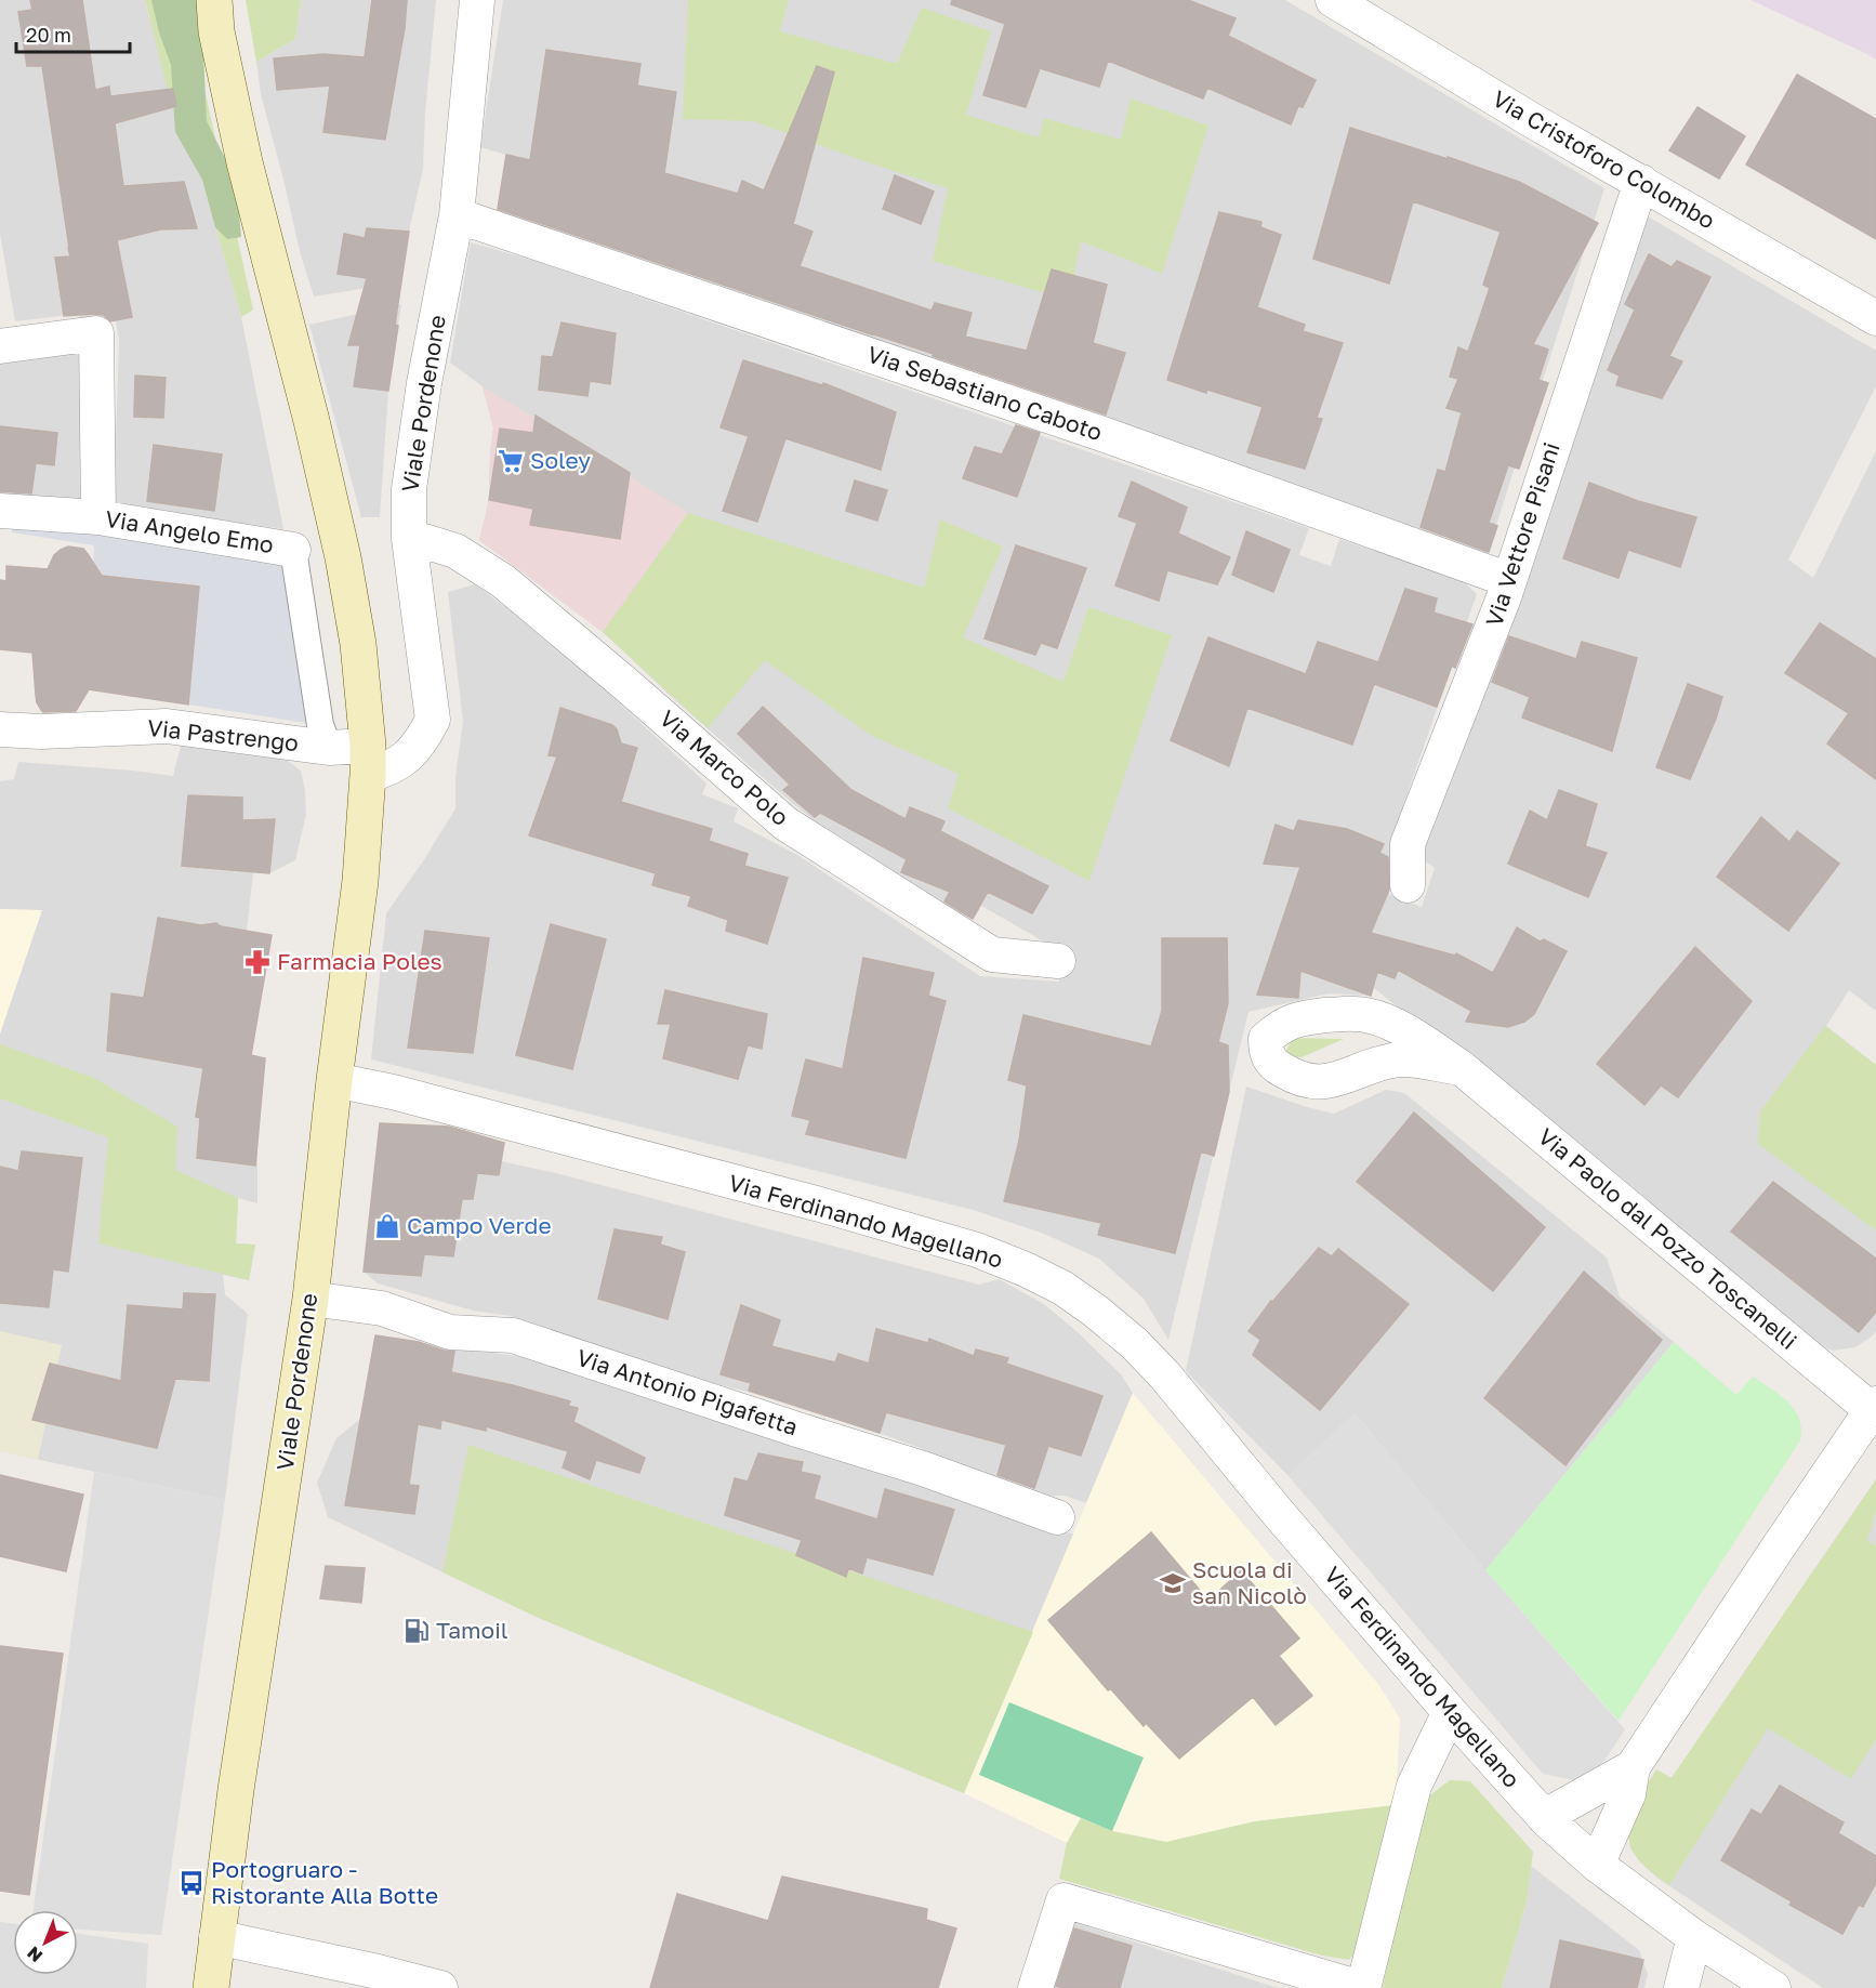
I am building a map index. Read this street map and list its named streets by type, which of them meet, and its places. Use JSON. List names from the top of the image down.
{
  "streets": {
    "main road": ["Viale Pordenone"],
    "street": [
      "Via Cristoforo Colombo",
      "Via Sebastiano Caboto",
      "Via Angelo Emo",
      "Via Vettore Pisani",
      "Via Pastrengo",
      "Via Marco Polo",
      "Via Ferdinando Magellano",
      "Via Paolo dal Pozzo Toscanelli",
      "Via Antonio Pigafetta"
    ]
  },
  "crossings": [
    ["Via Cristoforo Colombo", "Via Vettore Pisani"],
    ["Via Sebastiano Caboto", "Viale Pordenone"],
    ["Via Sebastiano Caboto", "Via Vettore Pisani"],
    ["Viale Pordenone", "Via Pastrengo"],
    ["Viale Pordenone", "Via Marco Polo"],
    ["Viale Pordenone", "Via Ferdinando Magellano"],
    ["Viale Pordenone", "Via Antonio Pigafetta"],
    ["Via Angelo Emo", "Via Pastrengo"],
    ["Via Ferdinando Magellano", "Via Paolo dal Pozzo Toscanelli"]
  ],
  "places": {
    "supermarket": ["Soley"],
    "pharmacy": ["Farmacia Poles"],
    "shop": ["Campo Verde"],
    "school or university": ["Scuola di san Nicolò"],
    "fuel station": ["Tamoil"],
    "bus stop": ["Portogruaro - Ristorante Alla Botte"]
  },
  "scale_bar": "20 m",
  "north": "bottom left"
}
